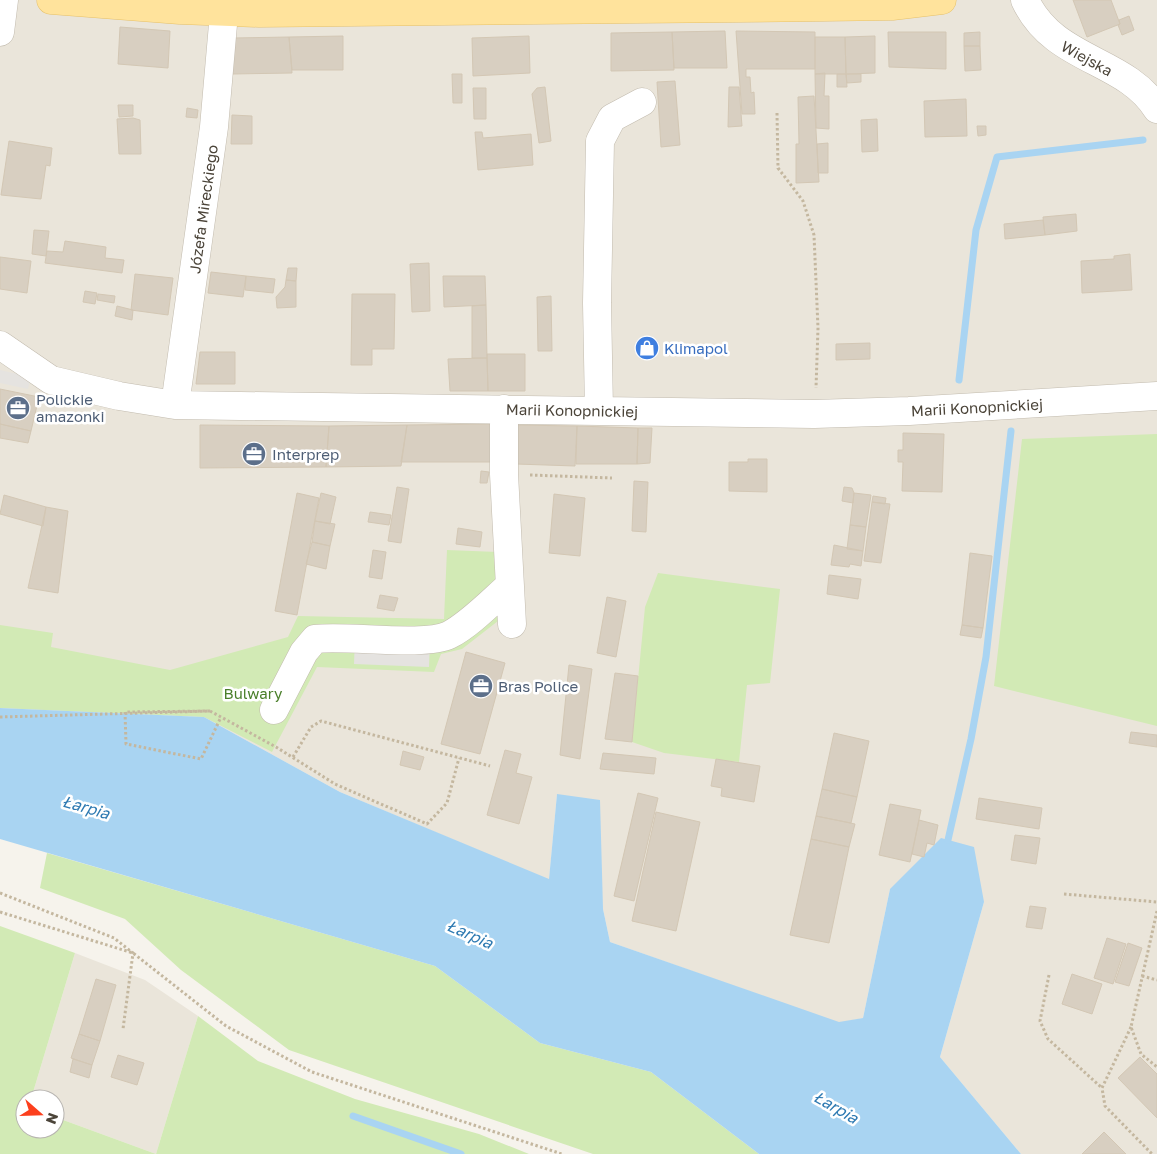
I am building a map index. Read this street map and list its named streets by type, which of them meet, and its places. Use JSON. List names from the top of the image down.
{
  "streets": {
    "street": ["Wiejska", "Józefa Mireckiego", "Marii Konopnickiej"]
  },
  "crossings": [
    ["Józefa Mireckiego", "Marii Konopnickiej"]
  ],
  "water": ["Łarpia"],
  "parks": ["Bulwary"],
  "places": {
    "shop": ["Klimapol"],
    "office": ["Polickie amazonki", "Interprep", "Bras Police"]
  },
  "north": "right"
}
